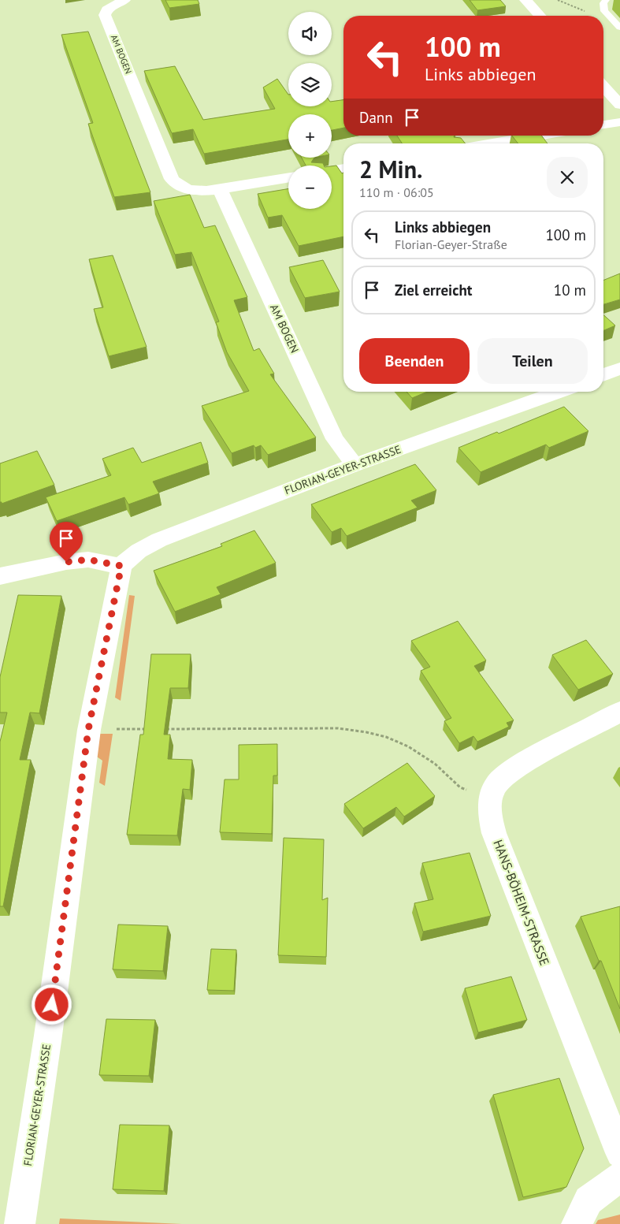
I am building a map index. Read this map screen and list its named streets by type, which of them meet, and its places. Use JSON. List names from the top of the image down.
{
  "streets": {
    "street": ["AM BOGEN", "FLORIAN-GEYER-STRASSE", "HANS-BÖHEIM-STRASSE"]
  },
  "crossings": [
    ["AM BOGEN", "FLORIAN-GEYER-STRASSE"]
  ],
  "page": {
    "map_buttons": ["+", "−"],
    "turn": ["100 m", "Links abbiegen"],
    "then": "Dann",
    "heading": ["2 Min.", "110 m · 06:05"],
    "list": [
      {
        "name": "Links abbiegen",
        "note": "Florian-Geyer-Straße",
        "value": "100 m"
      },
      {
        "name": "Ziel erreicht",
        "value": "10 m"
      }
    ],
    "buttons": ["Beenden", "Teilen"]
  }
}
